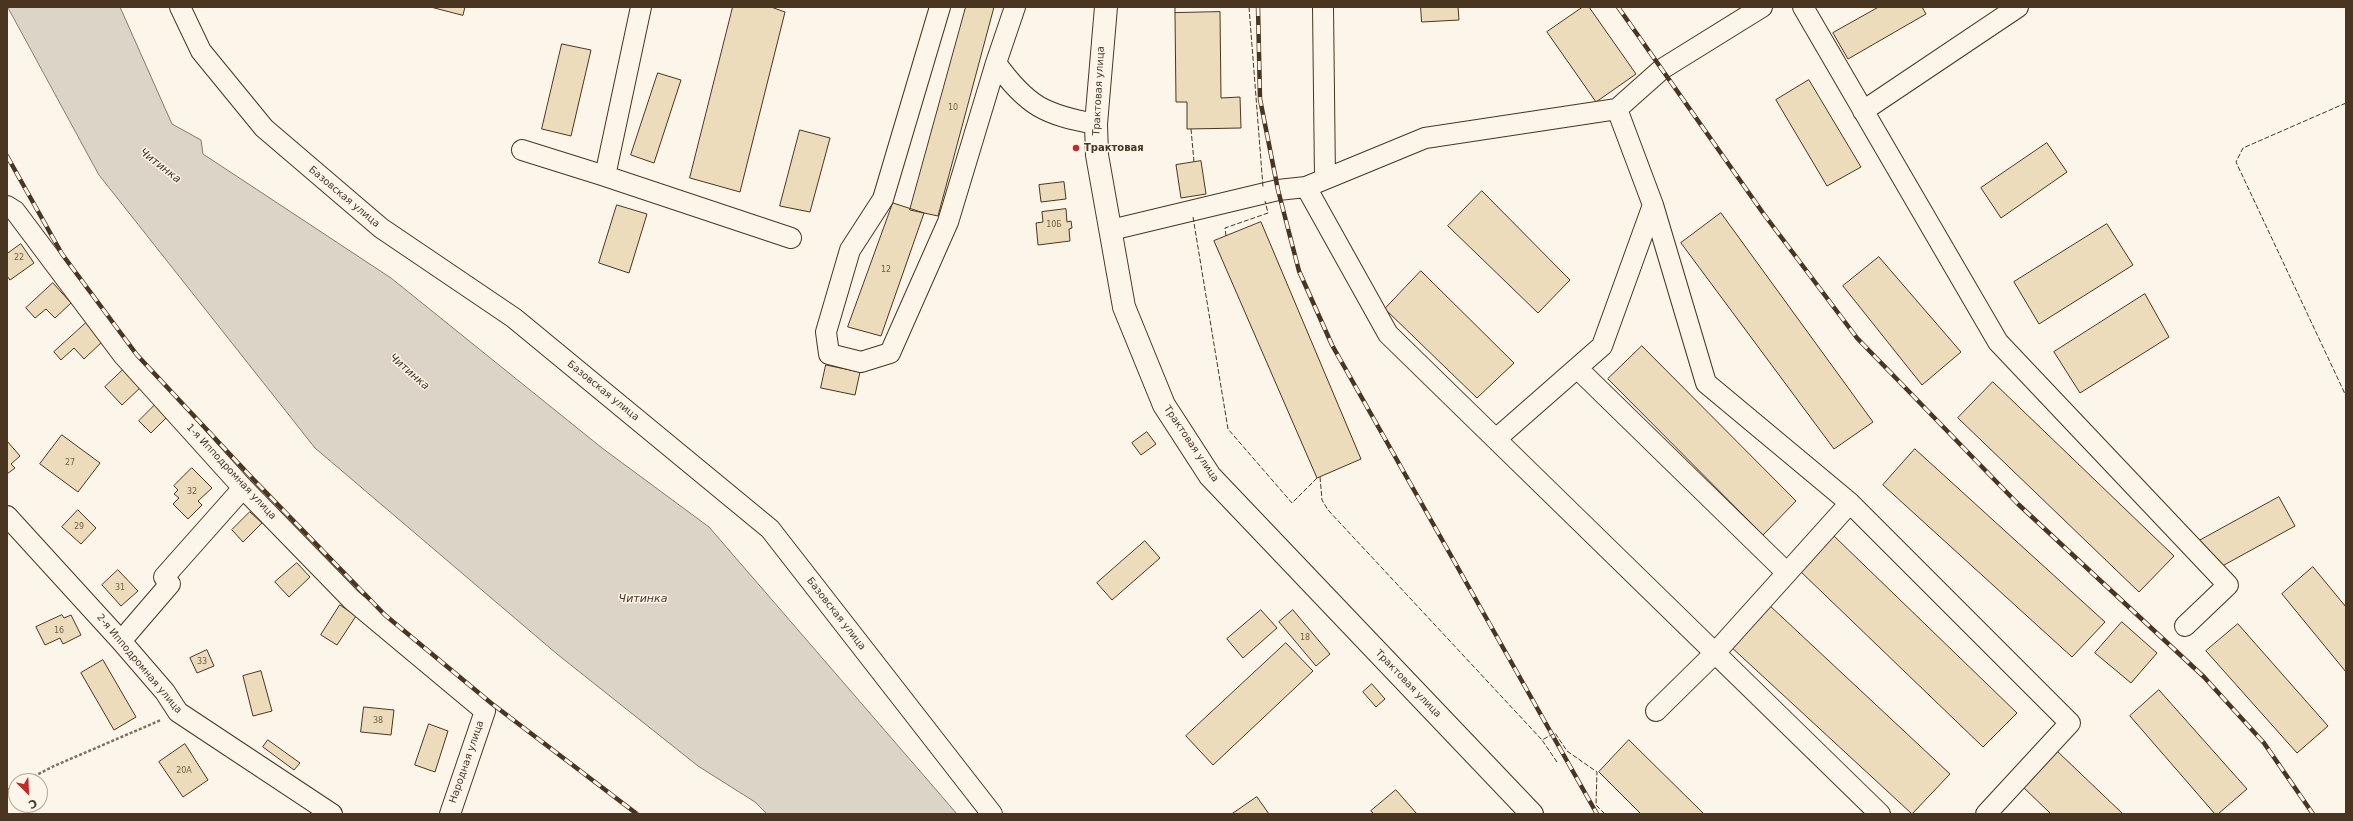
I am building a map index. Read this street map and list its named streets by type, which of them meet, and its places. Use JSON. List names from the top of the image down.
{
  "streets": {
    "main road": ["Трактовая улица"],
    "street": [
      "Базовская улица",
      "1-я Ипподромная улица",
      "2-я Ипподромная улица",
      "Народная улица"
    ]
  },
  "crossings": [
    ["1-я Ипподромная улица", "Народная улица"]
  ],
  "water": ["Читинка"],
  "places": ["Трактовая"],
  "house_numbers": [
    "10",
    "10Б",
    "22",
    "12",
    "27",
    "32",
    "29",
    "31",
    "16",
    "18",
    "33",
    "38",
    "20А"
  ],
  "north": "bottom right"
}
